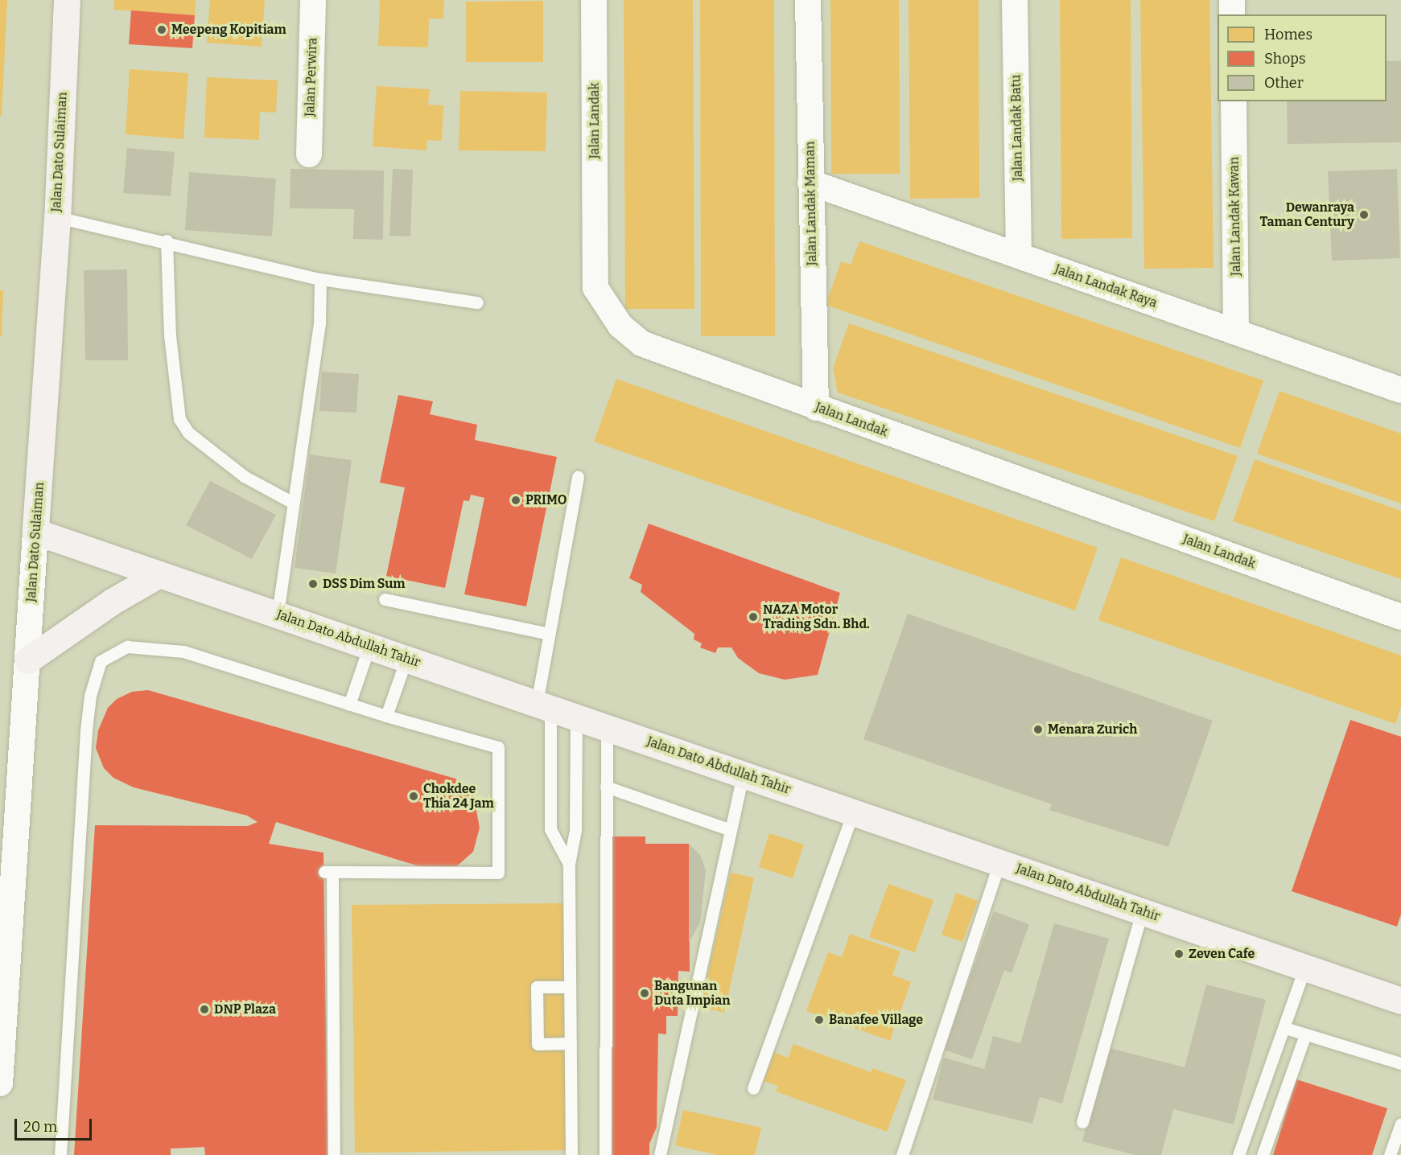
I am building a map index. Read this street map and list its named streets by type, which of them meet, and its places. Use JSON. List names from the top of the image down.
{
  "streets": {
    "street": [
      "Jalan Perwira",
      "Jalan Landak",
      "Jalan Landak Batu",
      "Jalan Dato Sulaiman",
      "Jalan Landak Maman",
      "Jalan Landak Kawan",
      "Jalan Landak Raya",
      "Jalan Dato Abdullah Tahir"
    ]
  },
  "crossings": [
    ["Jalan Landak", "Jalan Landak Maman"],
    ["Jalan Landak Batu", "Jalan Landak Raya"],
    ["Jalan Dato Sulaiman", "Jalan Dato Abdullah Tahir"],
    ["Jalan Landak Maman", "Jalan Landak Raya"],
    ["Jalan Landak Kawan", "Jalan Landak Raya"]
  ],
  "places": [
    "Meepeng Kopitiam",
    "Dewanraya Taman Century",
    "PRIMO",
    "DSS Dim Sum",
    "NAZA Motor Trading Sdn. Bhd.",
    "Menara Zurich",
    "Chokdee Thia 24 Jam",
    "Zeven Cafe",
    "Bangunan Duta Impian",
    "DNP Plaza",
    "Banafee Village"
  ],
  "legend": ["Homes", "Shops", "Other"],
  "scale_bar": "20 m"
}
